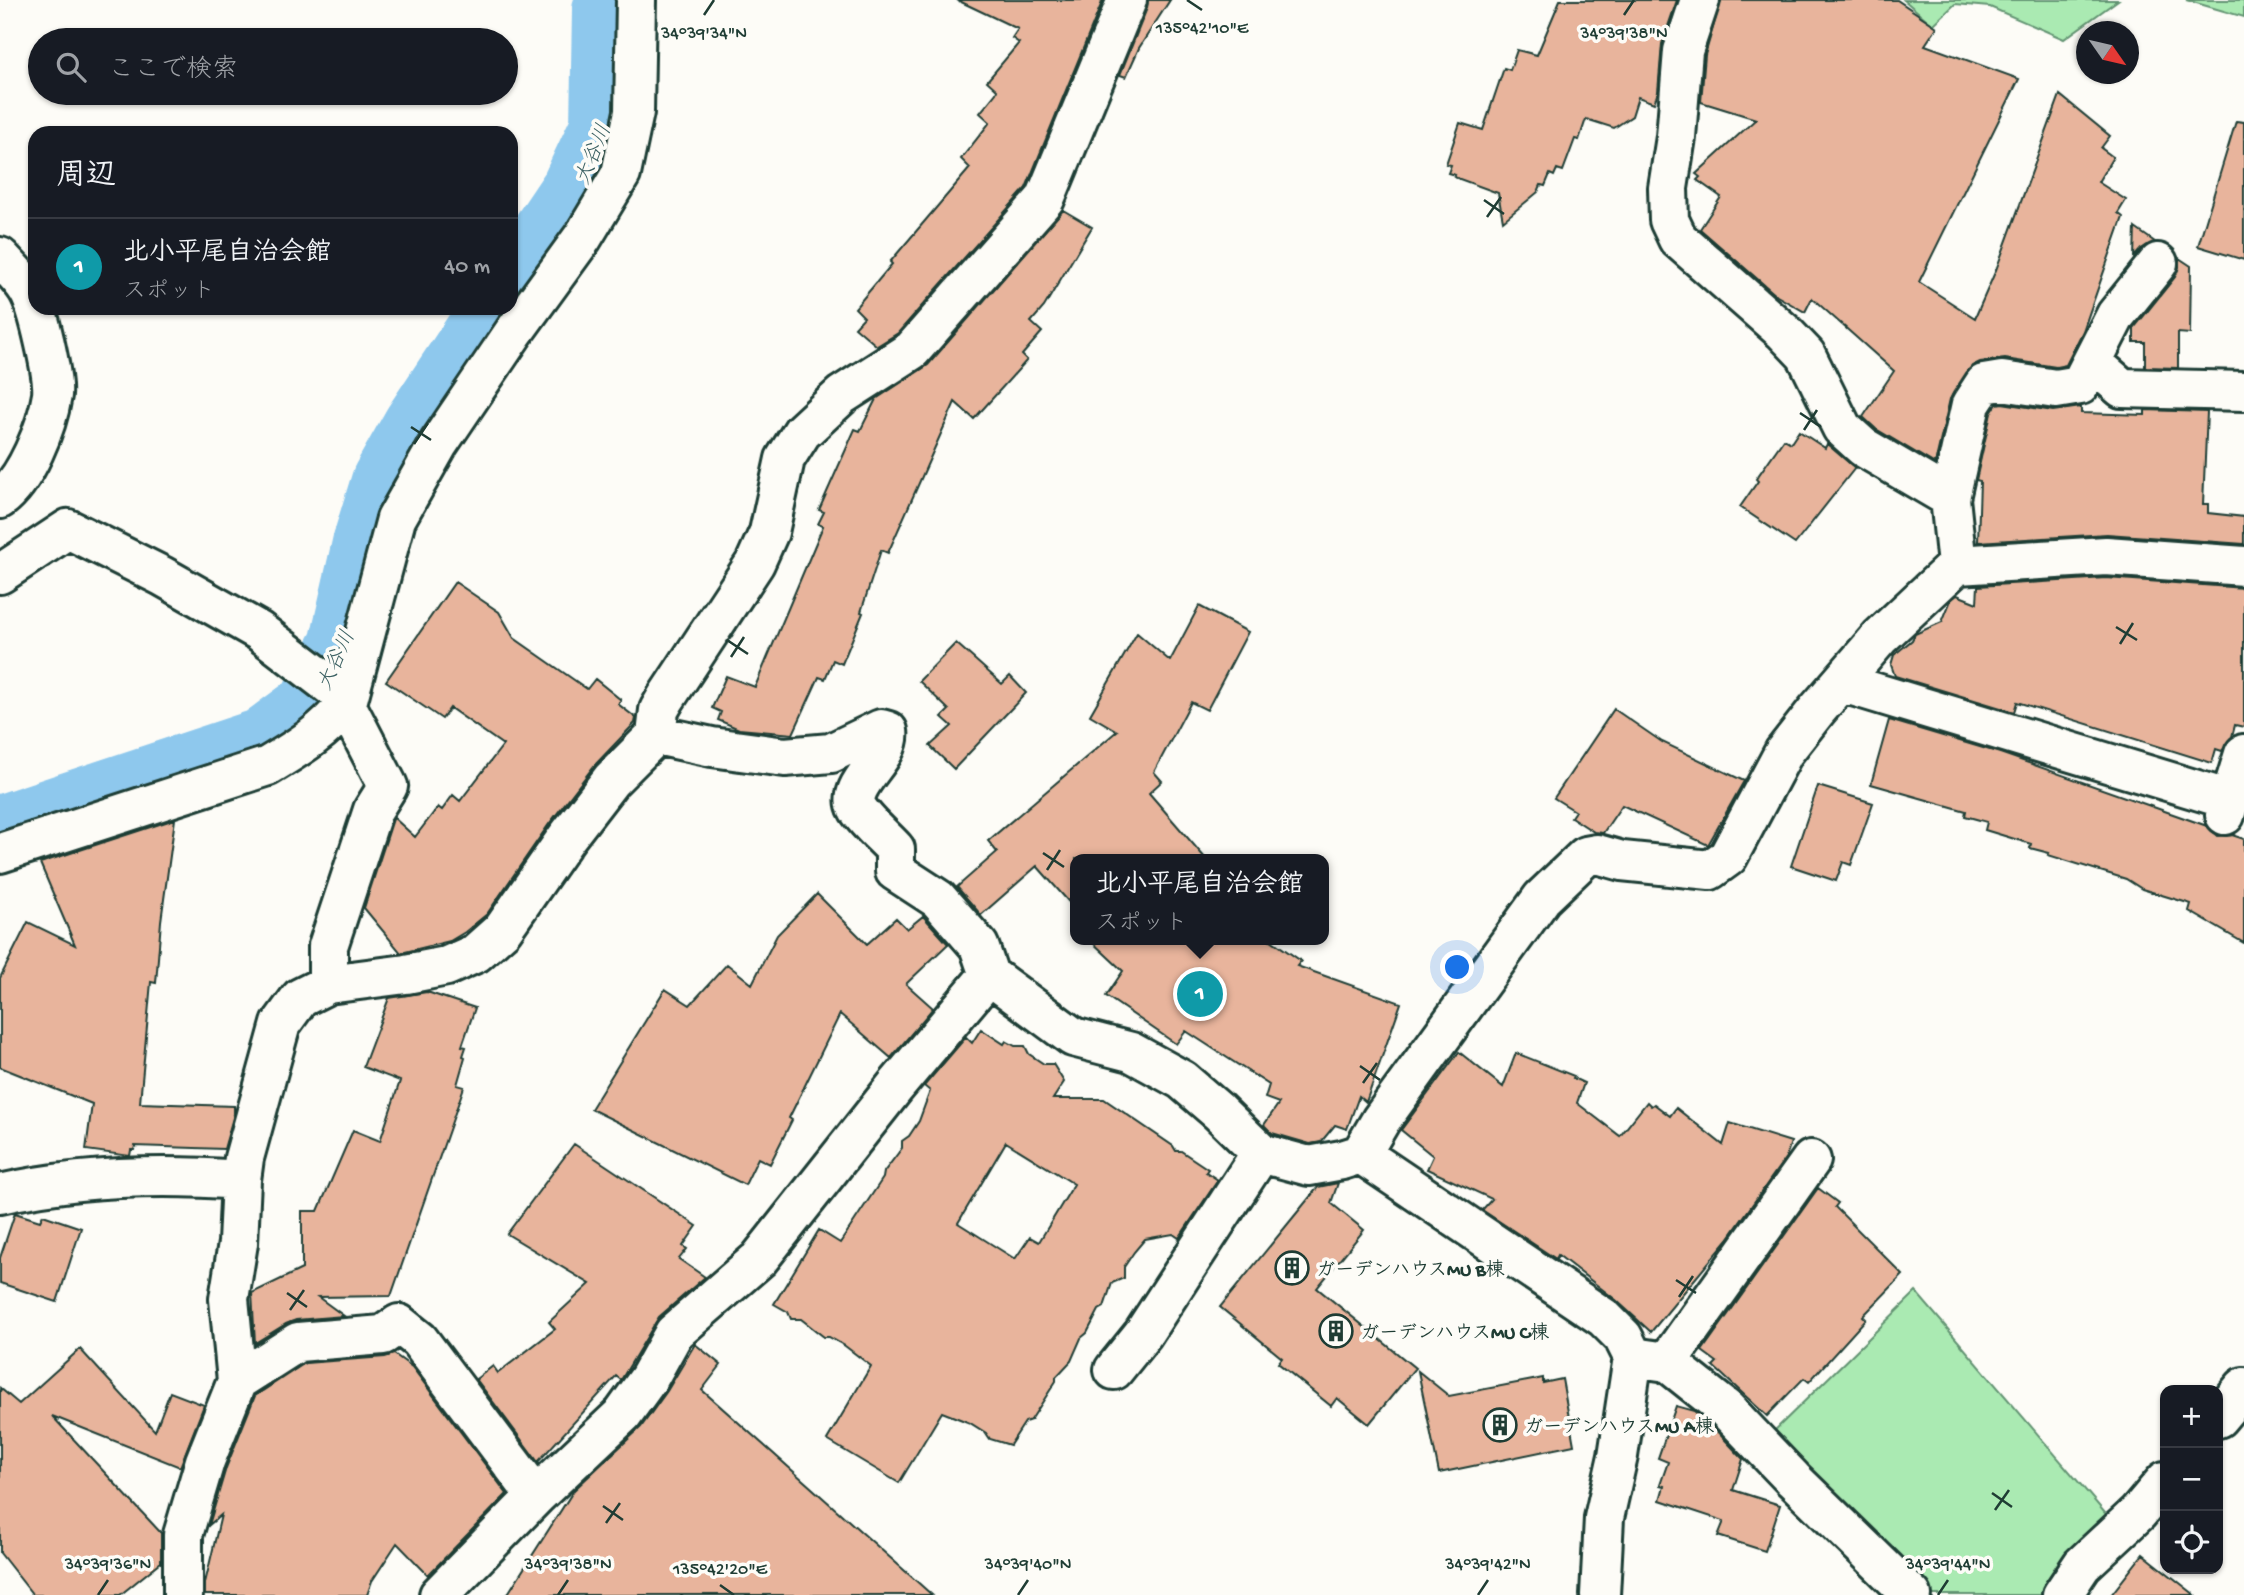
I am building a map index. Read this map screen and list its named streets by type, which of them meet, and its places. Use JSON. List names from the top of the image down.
{
  "water": ["大谷川"],
  "places": {
    "building": ["ガーデンハウスMU B棟", "ガーデンハウスMU C棟", "ガーデンハウスMU A棟"]
  },
  "north": "bottom right",
  "page": {
    "search": "ここで検索",
    "heading": "周辺",
    "list": [
      {
        "mark": "1",
        "name": "北小平尾自治会館",
        "note": "スポット",
        "value": "40 m"
      }
    ],
    "popup": ["北小平尾自治会館", "スポット"],
    "pins": "1",
    "map_buttons": ["+", "−"]
  },
  "coordinates": [
    "135°42'10\"E",
    "34°39'34\"N",
    "34°39'38\"N",
    "34°39'36\"N",
    "34°39'40\"N",
    "34°39'42\"N",
    "34°39'44\"N",
    "135°42'20\"E"
  ]
}
